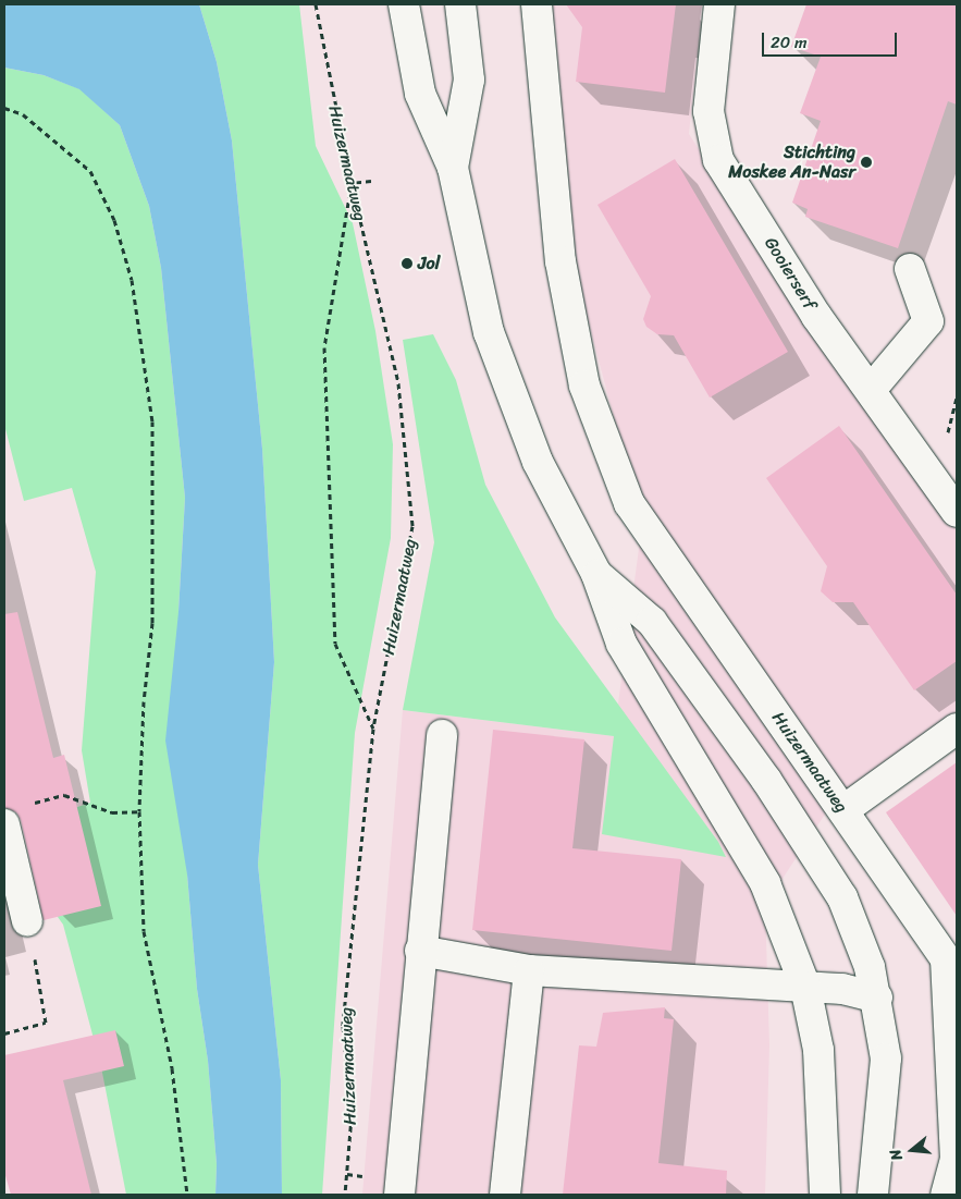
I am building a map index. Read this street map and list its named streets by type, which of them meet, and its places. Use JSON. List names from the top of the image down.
{
  "streets": {
    "street": ["Huizermaatweg", "Gooierserf"]
  },
  "places": ["Stichting Moskee An-Nasr", "Jol"],
  "scale_bar": "20 m",
  "north": "left"
}
